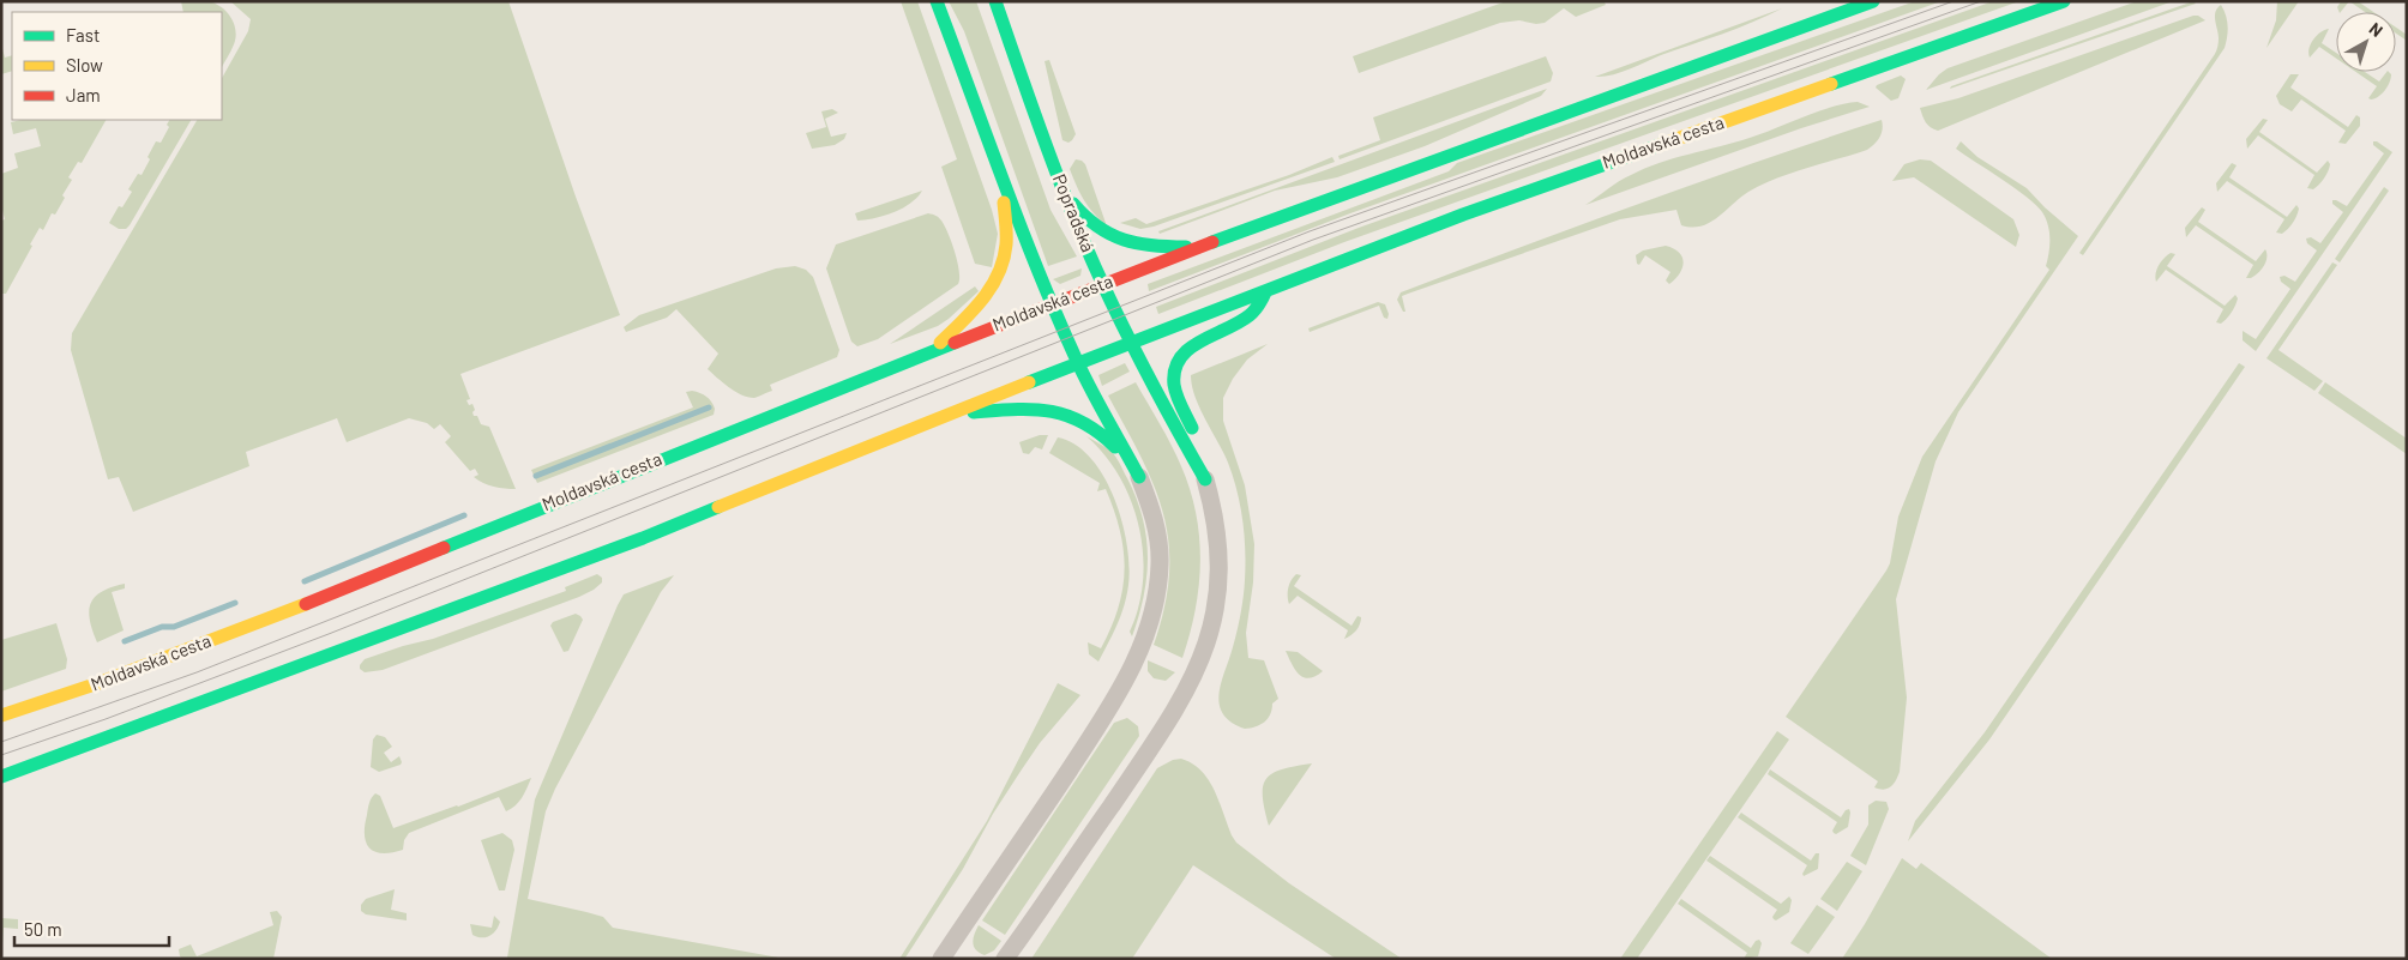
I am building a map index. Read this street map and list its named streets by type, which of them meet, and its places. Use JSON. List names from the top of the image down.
{
  "streets": {
    "street": ["Moldavská cesta", "Popradská"]
  },
  "crossings": [
    ["Moldavská cesta", "Popradská"]
  ],
  "legend": ["Fast", "Slow", "Jam"],
  "scale_bar": "50 m",
  "north": "top right"
}
